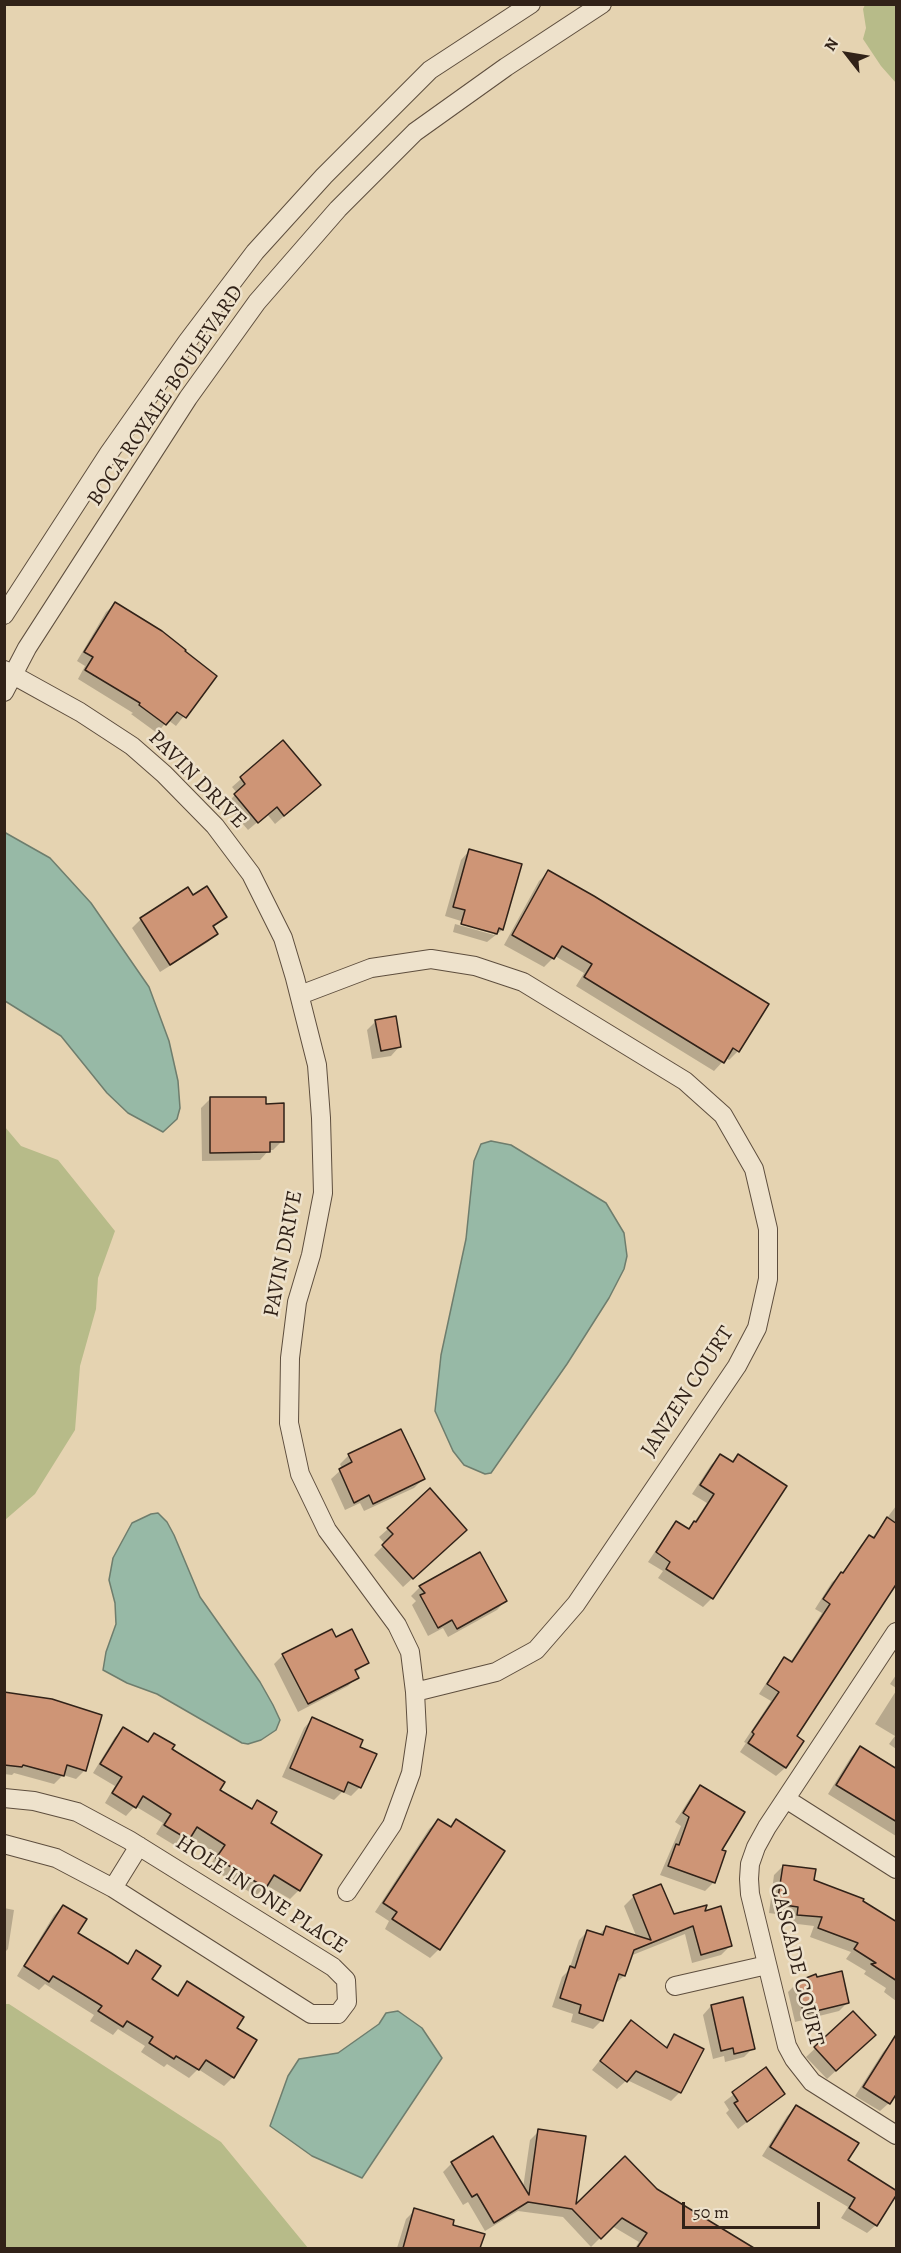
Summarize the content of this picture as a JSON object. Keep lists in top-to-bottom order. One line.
{"streets":{"street":["BOCA ROYALE BOULEVARD","PAVIN DRIVE","JANZEN COURT","HOLE IN ONE PLACE","CASCADE COURT"]},"crossings":[["BOCA ROYALE BOULEVARD","PAVIN DRIVE"],["PAVIN DRIVE","JANZEN COURT"]],"scale_bar":"50 m","north":"top left"}
